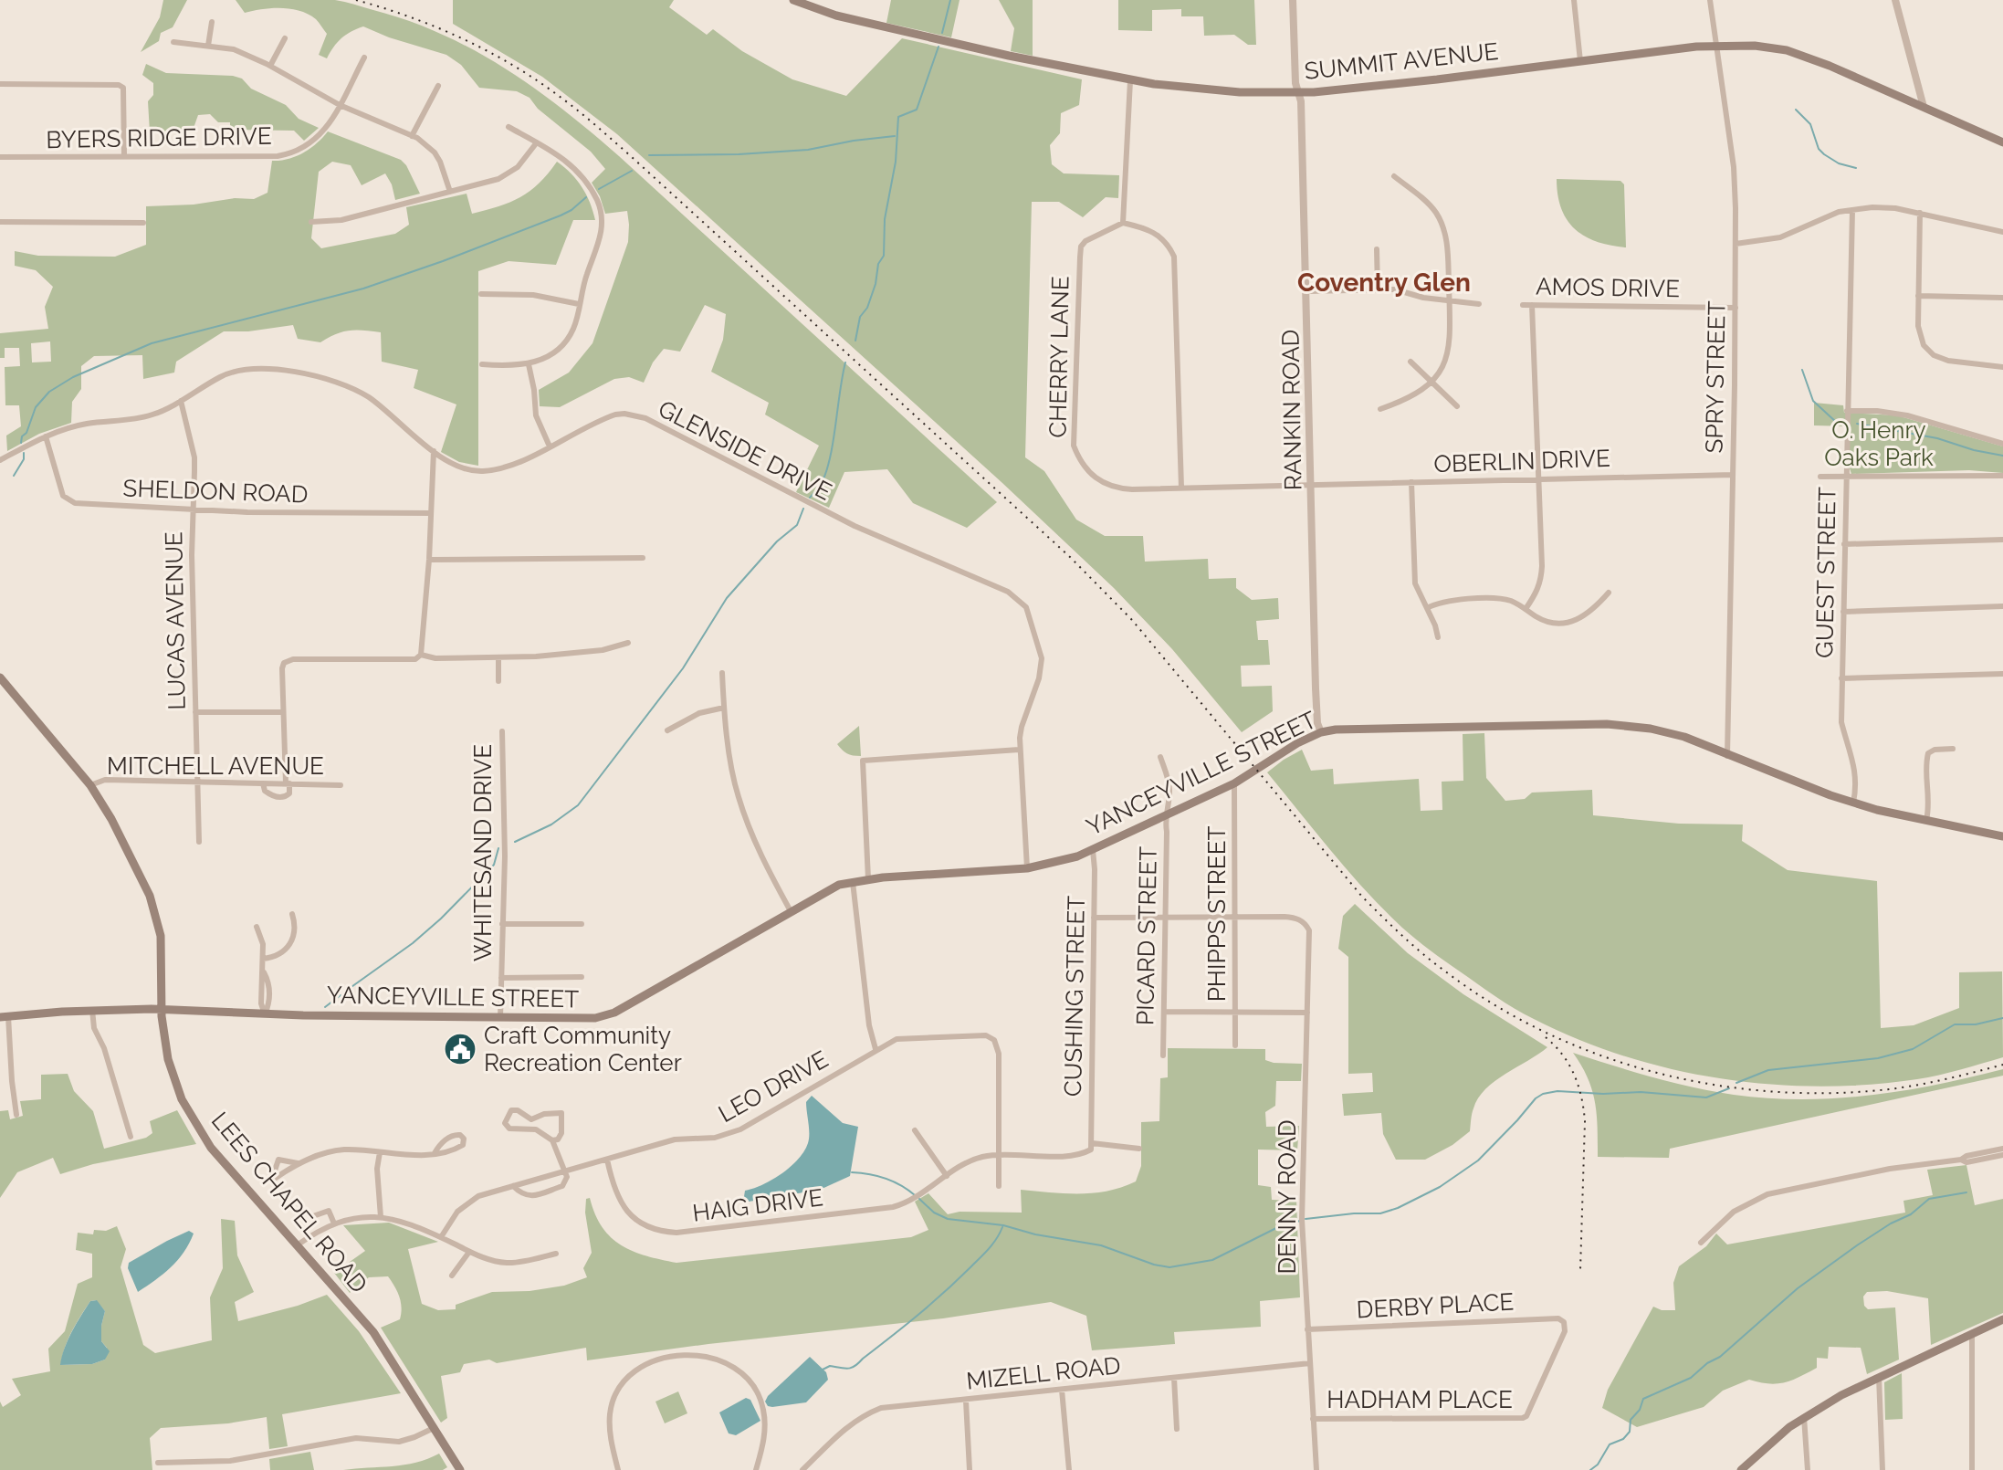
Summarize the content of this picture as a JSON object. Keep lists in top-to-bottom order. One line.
{"streets":{"main road":["SUMMIT AVENUE","YANCEYVILLE STREET","LEES CHAPEL ROAD"],"street":["BYERS RIDGE DRIVE","AMOS DRIVE","CHERRY LANE","SPRY STREET","RANKIN ROAD","GLENSIDE DRIVE","OBERLIN DRIVE","SHELDON ROAD","GUEST STREET","LUCAS AVENUE","MITCHELL AVENUE","WHITESAND DRIVE","PHIPPS STREET","PICARD STREET","CUSHING STREET","LEO DRIVE","DENNY ROAD","HAIG DRIVE","DERBY PLACE","MIZELL ROAD","HADHAM PLACE"]},"crossings":[["SUMMIT AVENUE","SPRY STREET"],["SUMMIT AVENUE","RANKIN ROAD"],["AMOS DRIVE","SPRY STREET"],["CHERRY LANE","RANKIN ROAD"],["CHERRY LANE","OBERLIN DRIVE"],["SPRY STREET","OBERLIN DRIVE"],["SPRY STREET","YANCEYVILLE STREET"],["RANKIN ROAD","OBERLIN DRIVE"],["RANKIN ROAD","YANCEYVILLE STREET"],["GLENSIDE DRIVE","SHELDON ROAD"],["GLENSIDE DRIVE","LUCAS AVENUE"],["GLENSIDE DRIVE","YANCEYVILLE STREET"],["SHELDON ROAD","LUCAS AVENUE"],["GUEST STREET","YANCEYVILLE STREET"],["LUCAS AVENUE","MITCHELL AVENUE"],["MITCHELL AVENUE","LEES CHAPEL ROAD"],["YANCEYVILLE STREET","WHITESAND DRIVE"],["YANCEYVILLE STREET","PHIPPS STREET"],["YANCEYVILLE STREET","PICARD STREET"],["YANCEYVILLE STREET","CUSHING STREET"],["YANCEYVILLE STREET","LEES CHAPEL ROAD"],["PHIPPS STREET","DENNY ROAD"],["CUSHING STREET","HAIG DRIVE"],["LEO DRIVE","HAIG DRIVE"],["DENNY ROAD","DERBY PLACE"],["DENNY ROAD","MIZELL ROAD"],["DENNY ROAD","HADHAM PLACE"],["DERBY PLACE","HADHAM PLACE"]],"districts":["Coventry Glen"],"parks":["O. Henry Oaks Park"],"places":{"public building":["Craft Community Recreation Center"]}}
